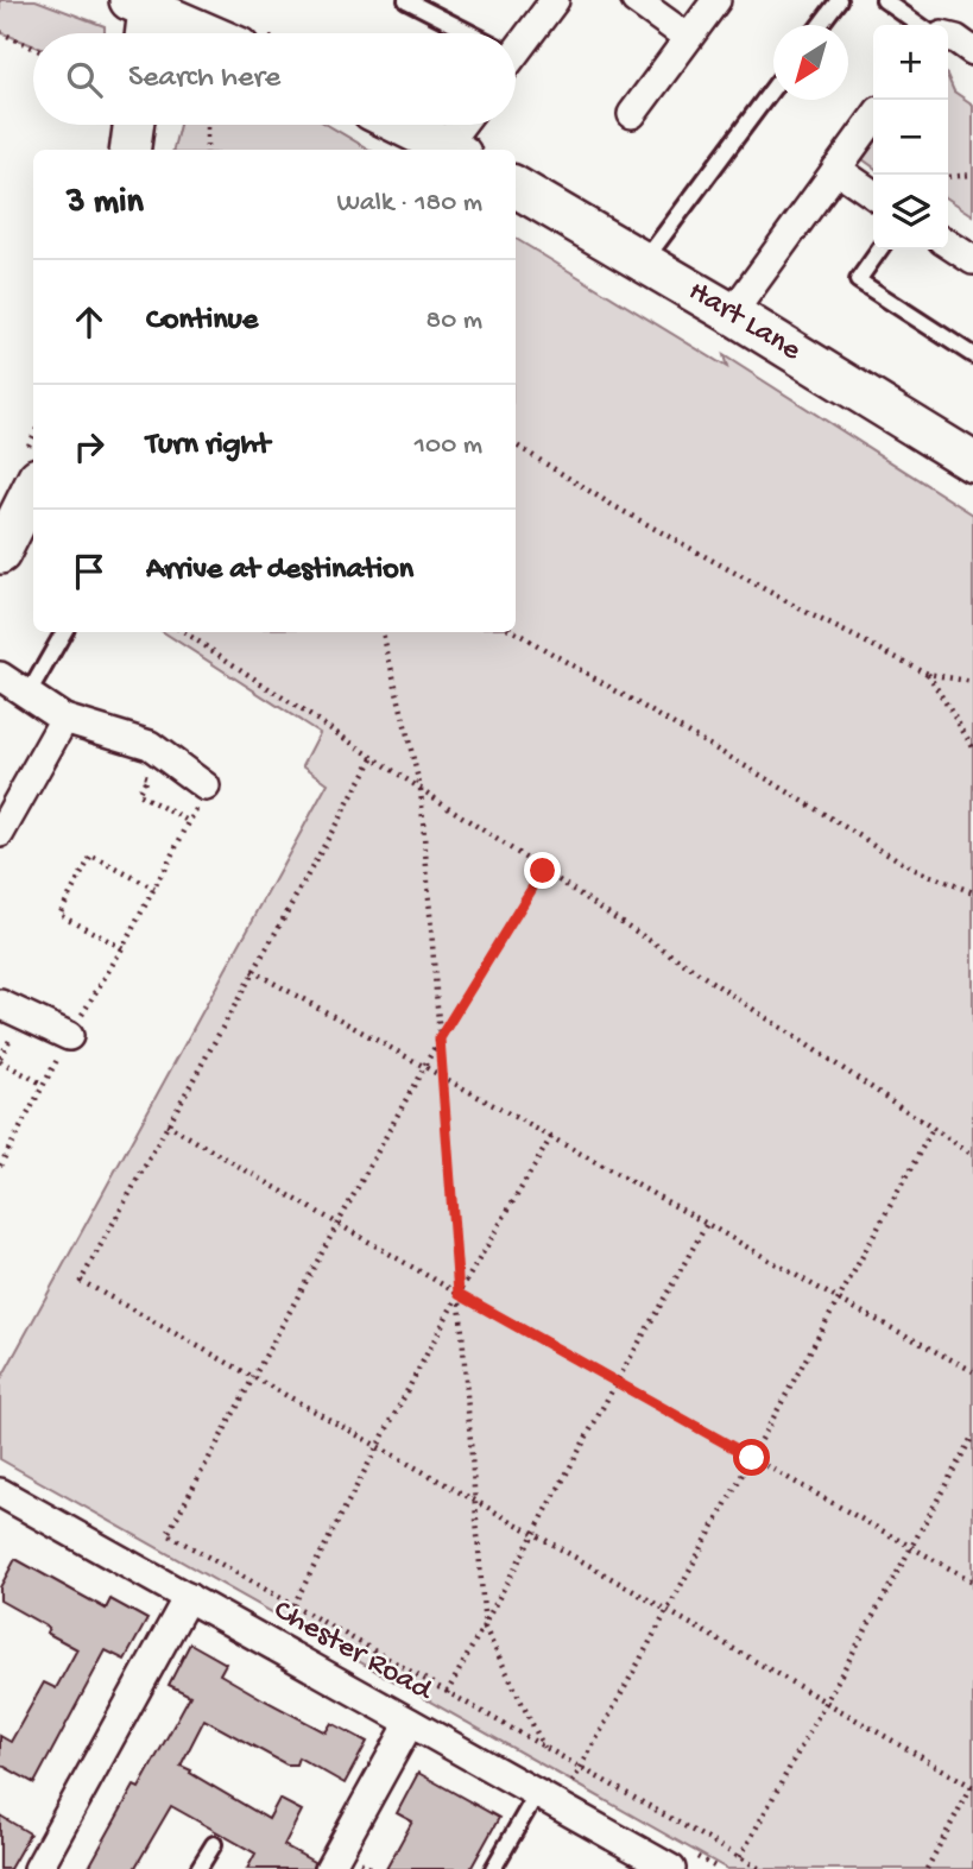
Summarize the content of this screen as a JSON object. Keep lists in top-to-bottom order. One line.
{"streets":{"street":["Hart Lane","Chester Road"]},"north":"bottom left","page":{"map_buttons":["+","−"],"search":"Search here","heading":["3 min","Walk · 180 m"],"list":[["Continue","80 m"],["Turn right","100 m"],"Arrive at destination"]}}
